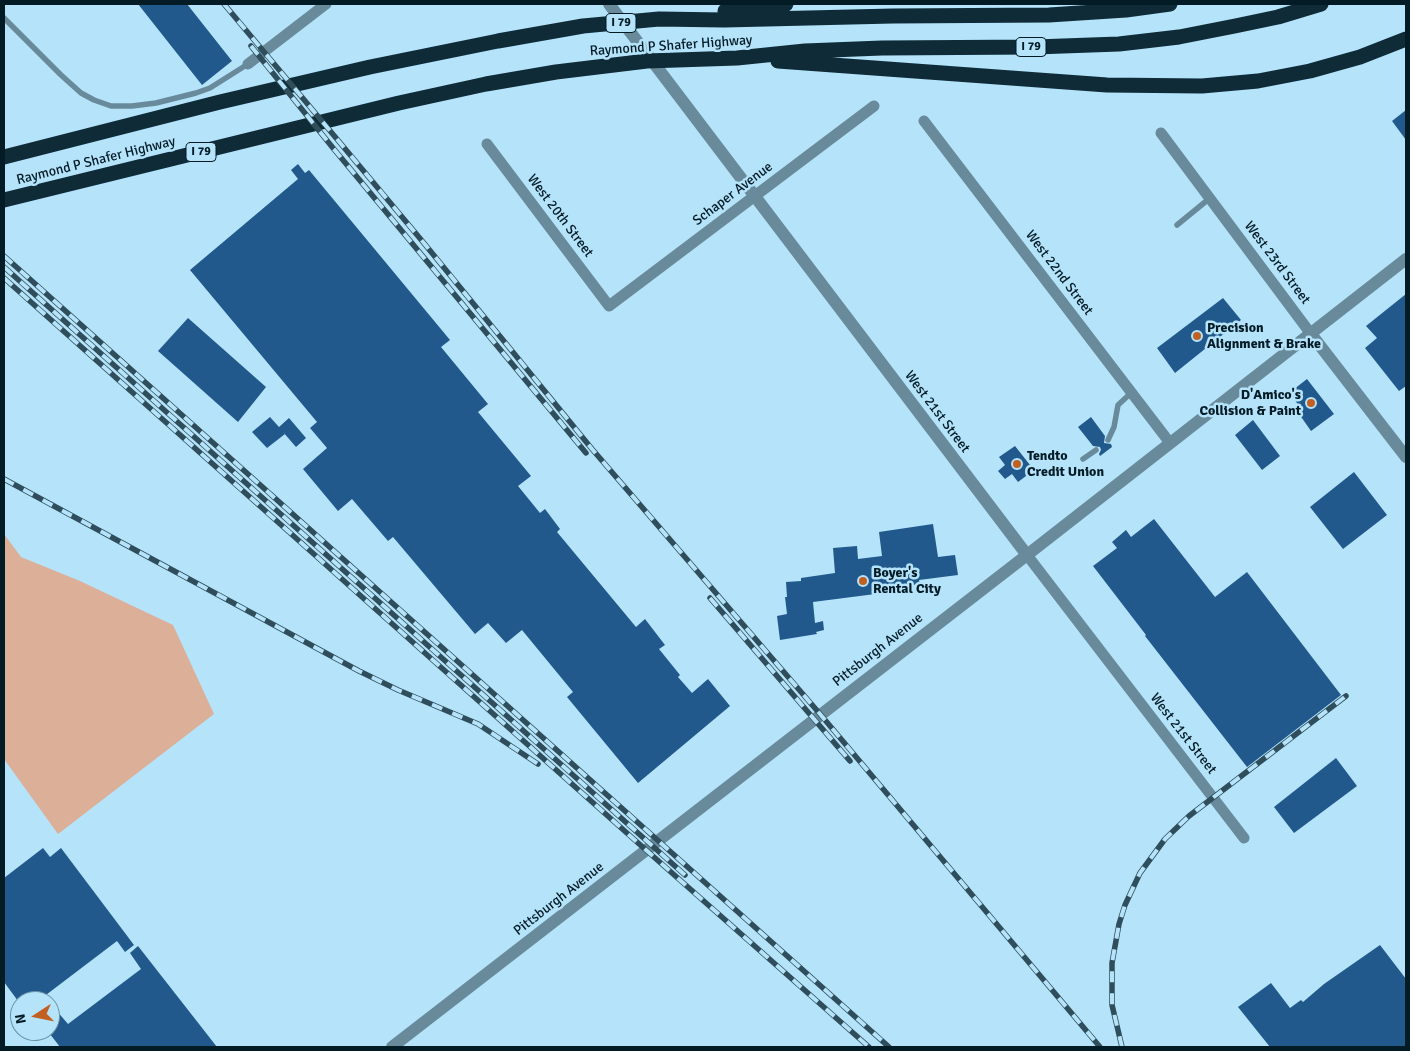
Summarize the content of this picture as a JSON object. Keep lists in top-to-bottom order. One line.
{"streets":{"highway":["I 79","Raymond P Shafer Highway"],"street":["Schaper Avenue","West 20th Street","West 23rd Street","West 22nd Street","West 21st Street","Pittsburgh Avenue"]},"crossings":[["Schaper Avenue","West 20th Street"],["Schaper Avenue","West 21st Street"],["West 23rd Street","Pittsburgh Avenue"],["West 22nd Street","Pittsburgh Avenue"],["West 21st Street","Pittsburgh Avenue"]],"places":["Precision Alignment & Brake","D'Amico's Collision & Paint","Tendto Credit Union","Boyer's Rental City"],"north":"left"}
